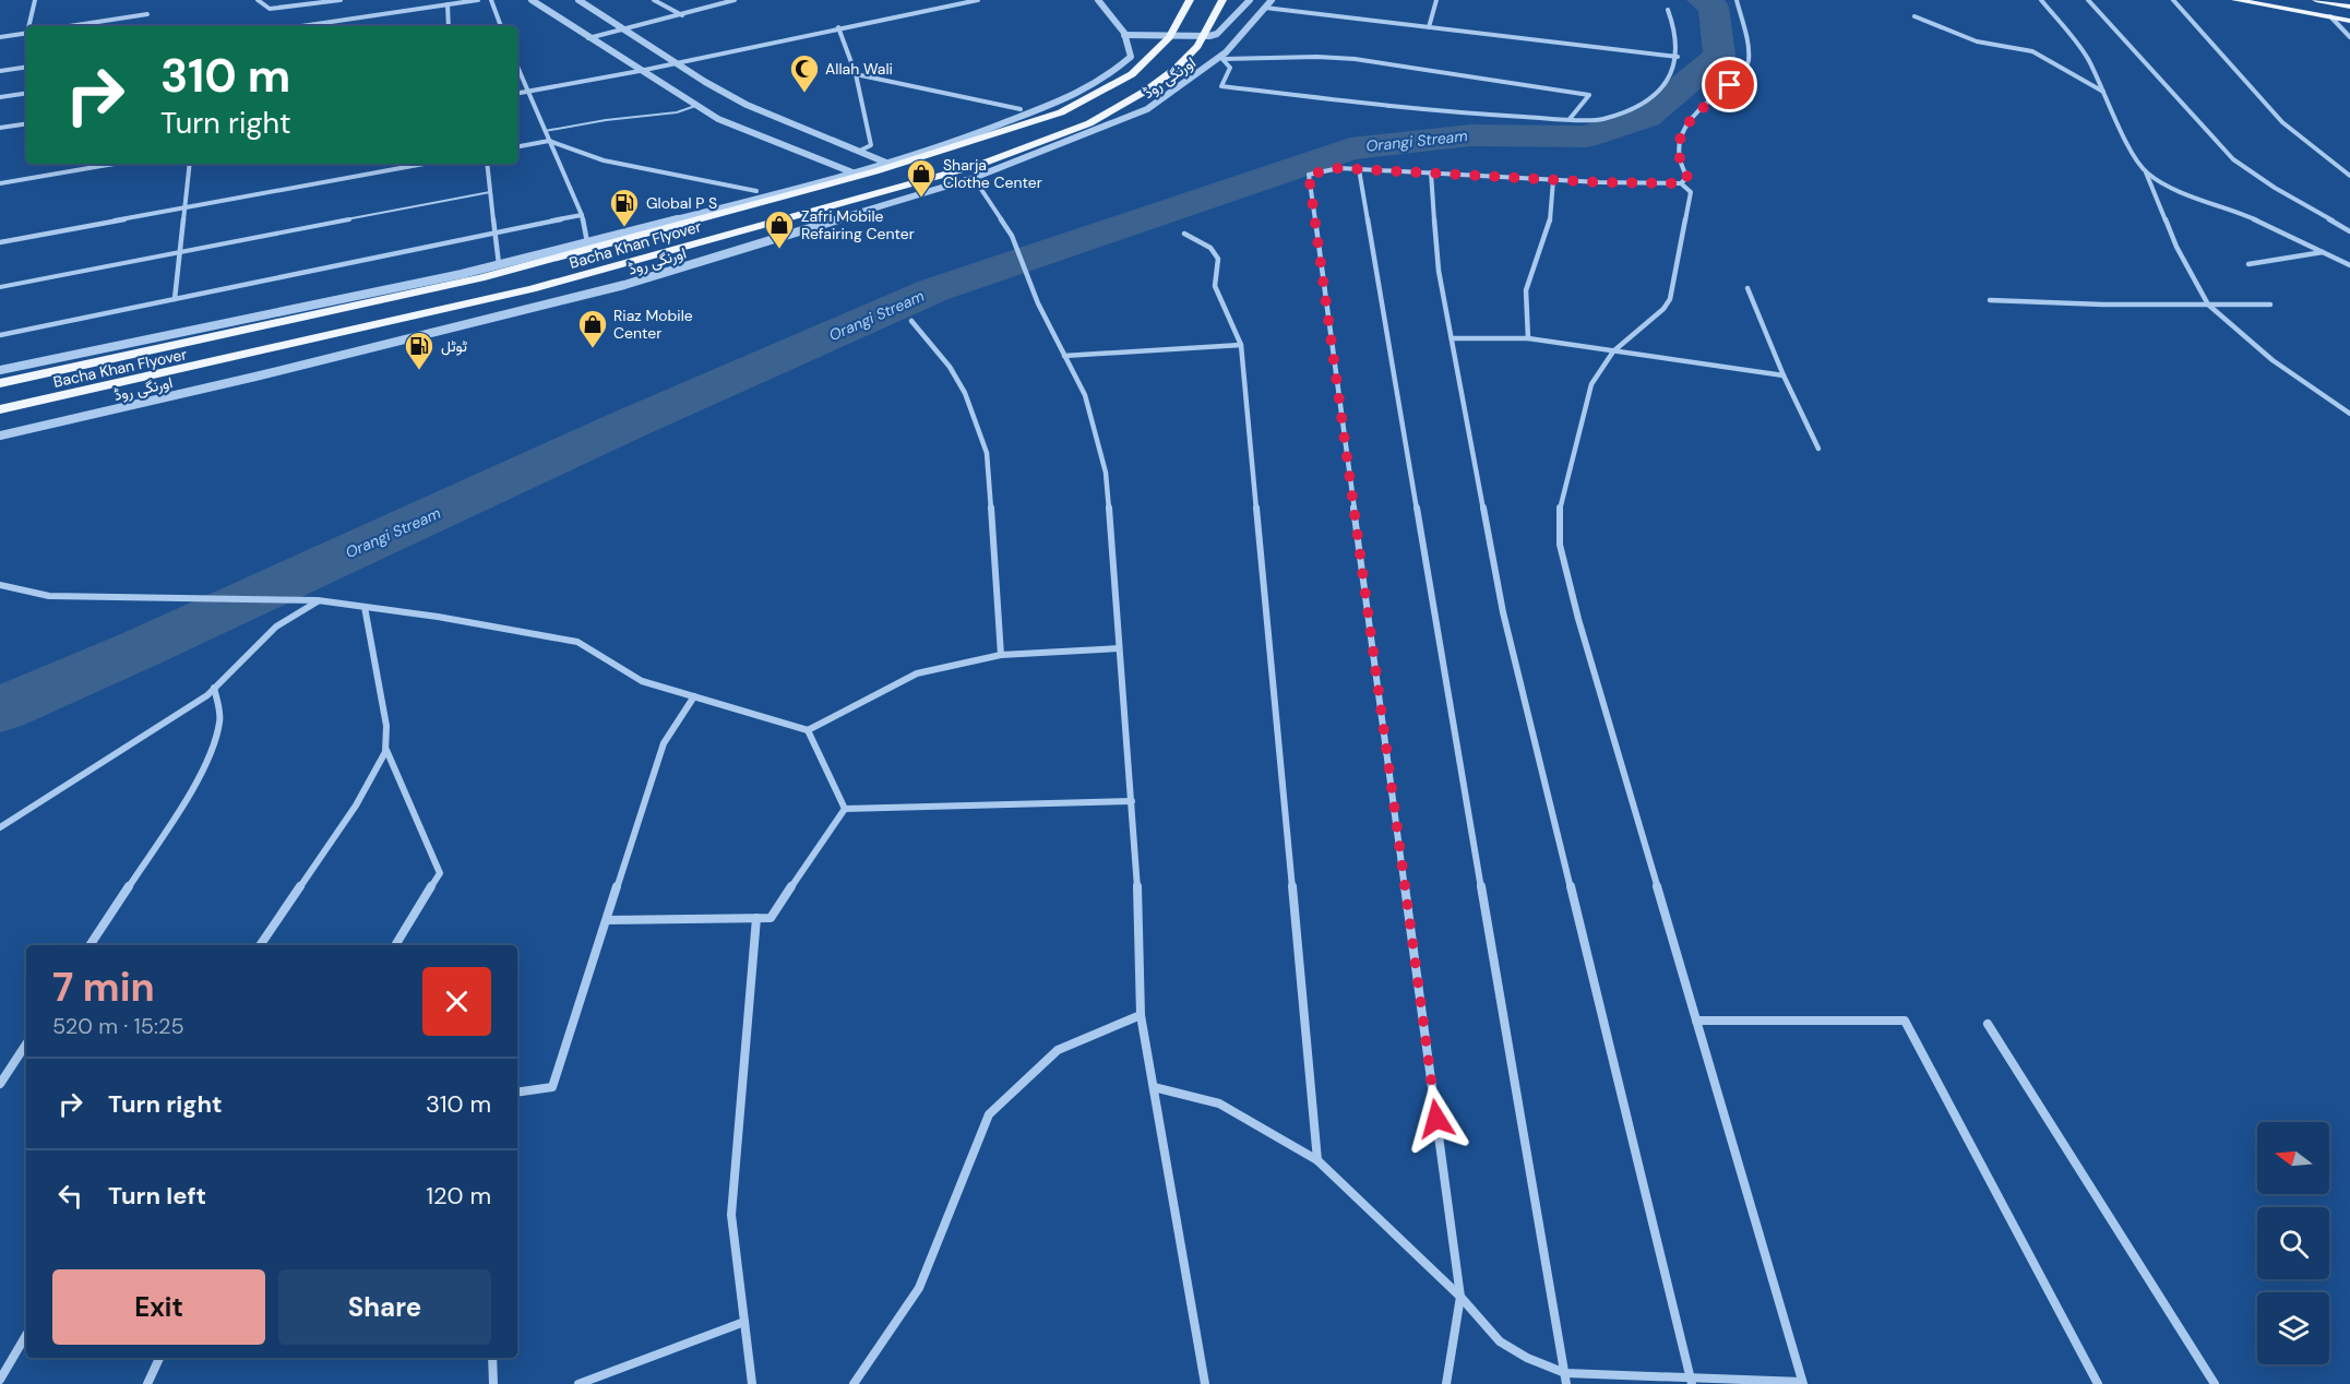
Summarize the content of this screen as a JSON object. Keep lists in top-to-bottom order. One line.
{"streets":{"main road":["Bacha Khan Flyover"],"street":["اورنگی روڈ"]},"water":["Orangi Stream"],"places":{"mosque":["Allah Wali"],"shop":["Sharja Clothe Center","Zafri Mobile Refairing Center","Riaz Mobile Center"],"fuel station":["Global P S","ٹوٹل"]},"north":"left","page":{"turn":["310 m","Turn right"],"heading":["7 min","520 m · 15:25"],"list":[{"name":"Turn right","value":"310 m"},{"name":"Turn left","value":"120 m"}],"buttons":["Exit","Share"]}}
